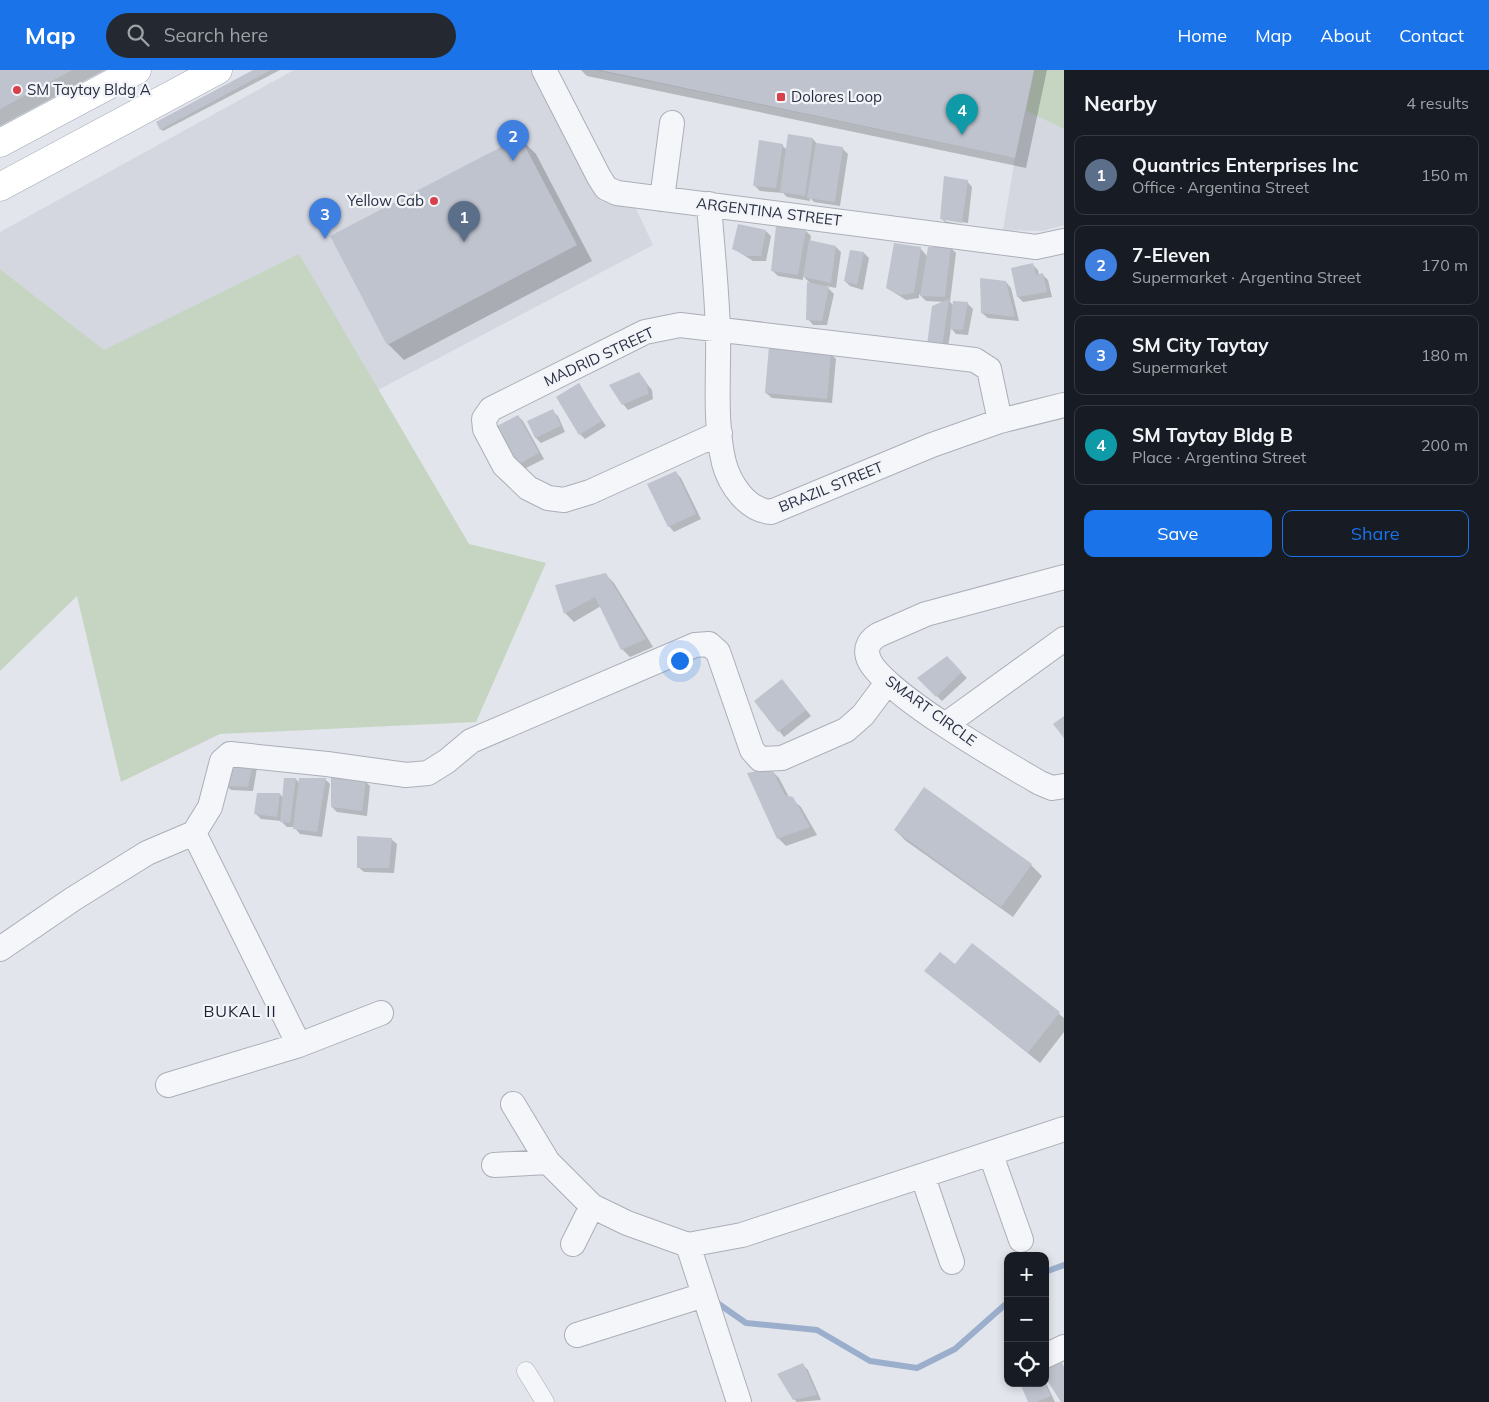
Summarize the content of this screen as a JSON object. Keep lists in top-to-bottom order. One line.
{"streets":{"street":["ARGENTINA STREET","MADRID STREET","BRAZIL STREET","SMART CIRCLE"]},"crossings":[["ARGENTINA STREET","BRAZIL STREET"],["MADRID STREET","BRAZIL STREET"]],"districts":["BUKAL II"],"places":{"other":["SM Taytay Bldg A","Yellow Cab"],"transit":["Dolores Loop"]},"page":{"header":"Map","search":"Search here","nav":["Home","Map","About","Contact"],"heading":["Nearby","4 results"],"pins":["4","2","3","1"],"list":[{"mark":"1","name":"Quantrics Enterprises Inc","note":"Office · Argentina Street","value":"150 m"},{"mark":"2","name":"7-Eleven","note":"Supermarket · Argentina Street","value":"170 m"},{"mark":"3","name":"SM City Taytay","note":"Supermarket","value":"180 m"},{"mark":"4","name":"SM Taytay Bldg B","note":"Place · Argentina Street","value":"200 m"}],"buttons":["Save","Share"],"map_buttons":["+","−"]}}
